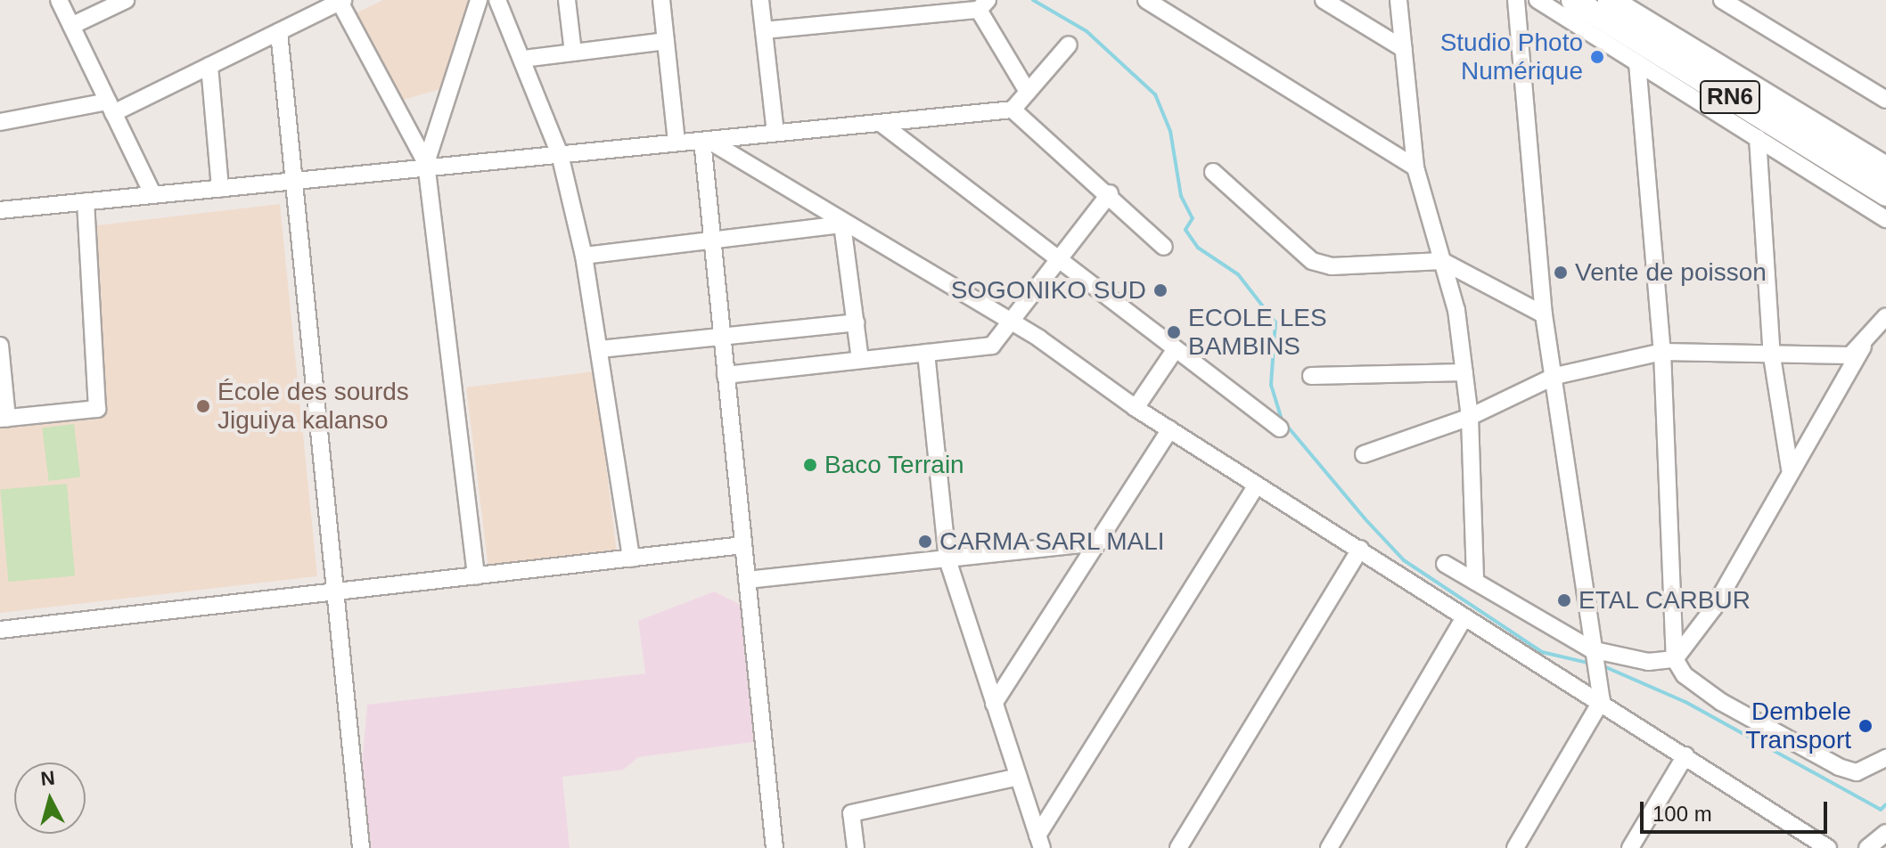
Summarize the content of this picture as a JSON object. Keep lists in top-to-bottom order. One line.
{"streets":{"highway":["RN6"]},"places":["Studio Photo Numérique","Vente de poisson","SOGONIKO SUD","ECOLE LES BAMBINS","École des sourds Jiguiya kalanso","Baco Terrain","CARMA SARL MALI","ETAL CARBUR","Dembele Transport"],"scale_bar":"100 m","north":"top"}
